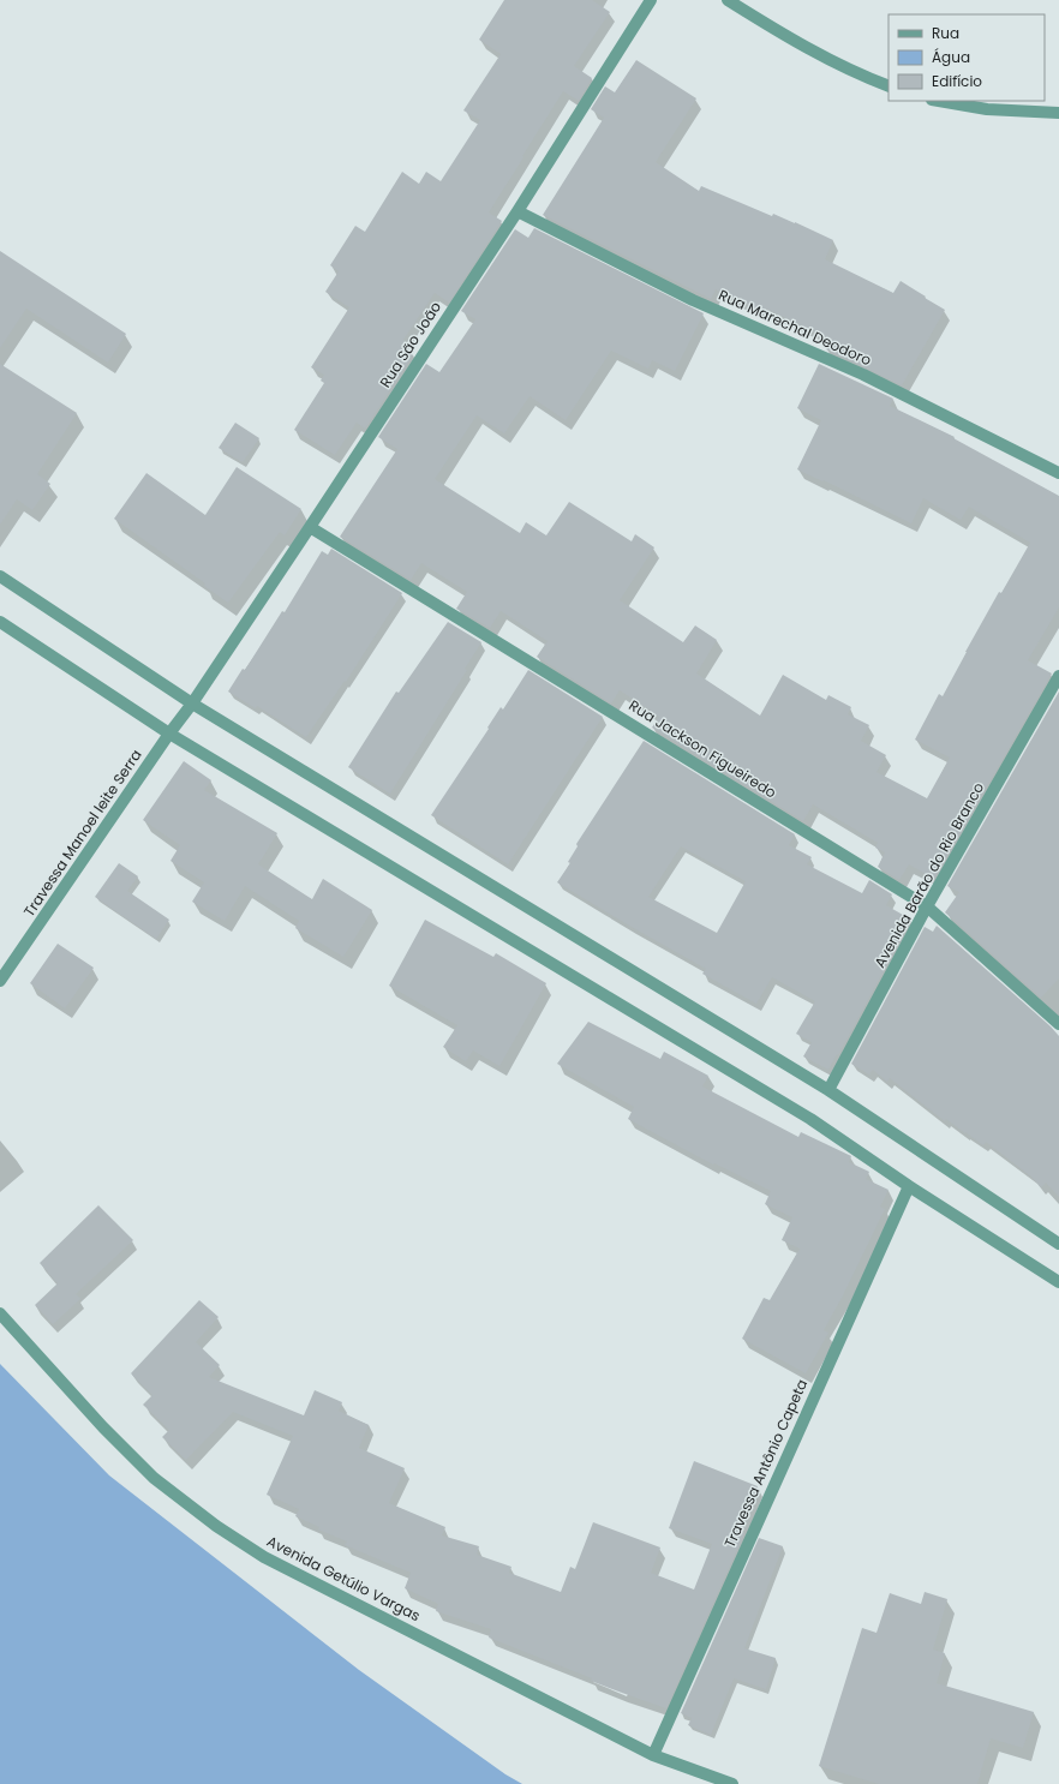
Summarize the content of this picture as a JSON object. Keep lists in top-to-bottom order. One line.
{"streets":{"street":["Rua Marechal Deodoro","Rua São João","Rua Jackson Figueiredo","Travessa Manoel leite Serra","Avenida Barão do Rio Branco","Travessa Antônio Capeta","Avenida Getúlio Vargas"]},"crossings":[["Rua Marechal Deodoro","Rua São João"],["Rua São João","Rua Jackson Figueiredo"],["Rua São João","Travessa Manoel leite Serra"],["Rua Jackson Figueiredo","Avenida Barão do Rio Branco"],["Travessa Antônio Capeta","Avenida Getúlio Vargas"]],"legend":["Rua","Água","Edifício"]}
